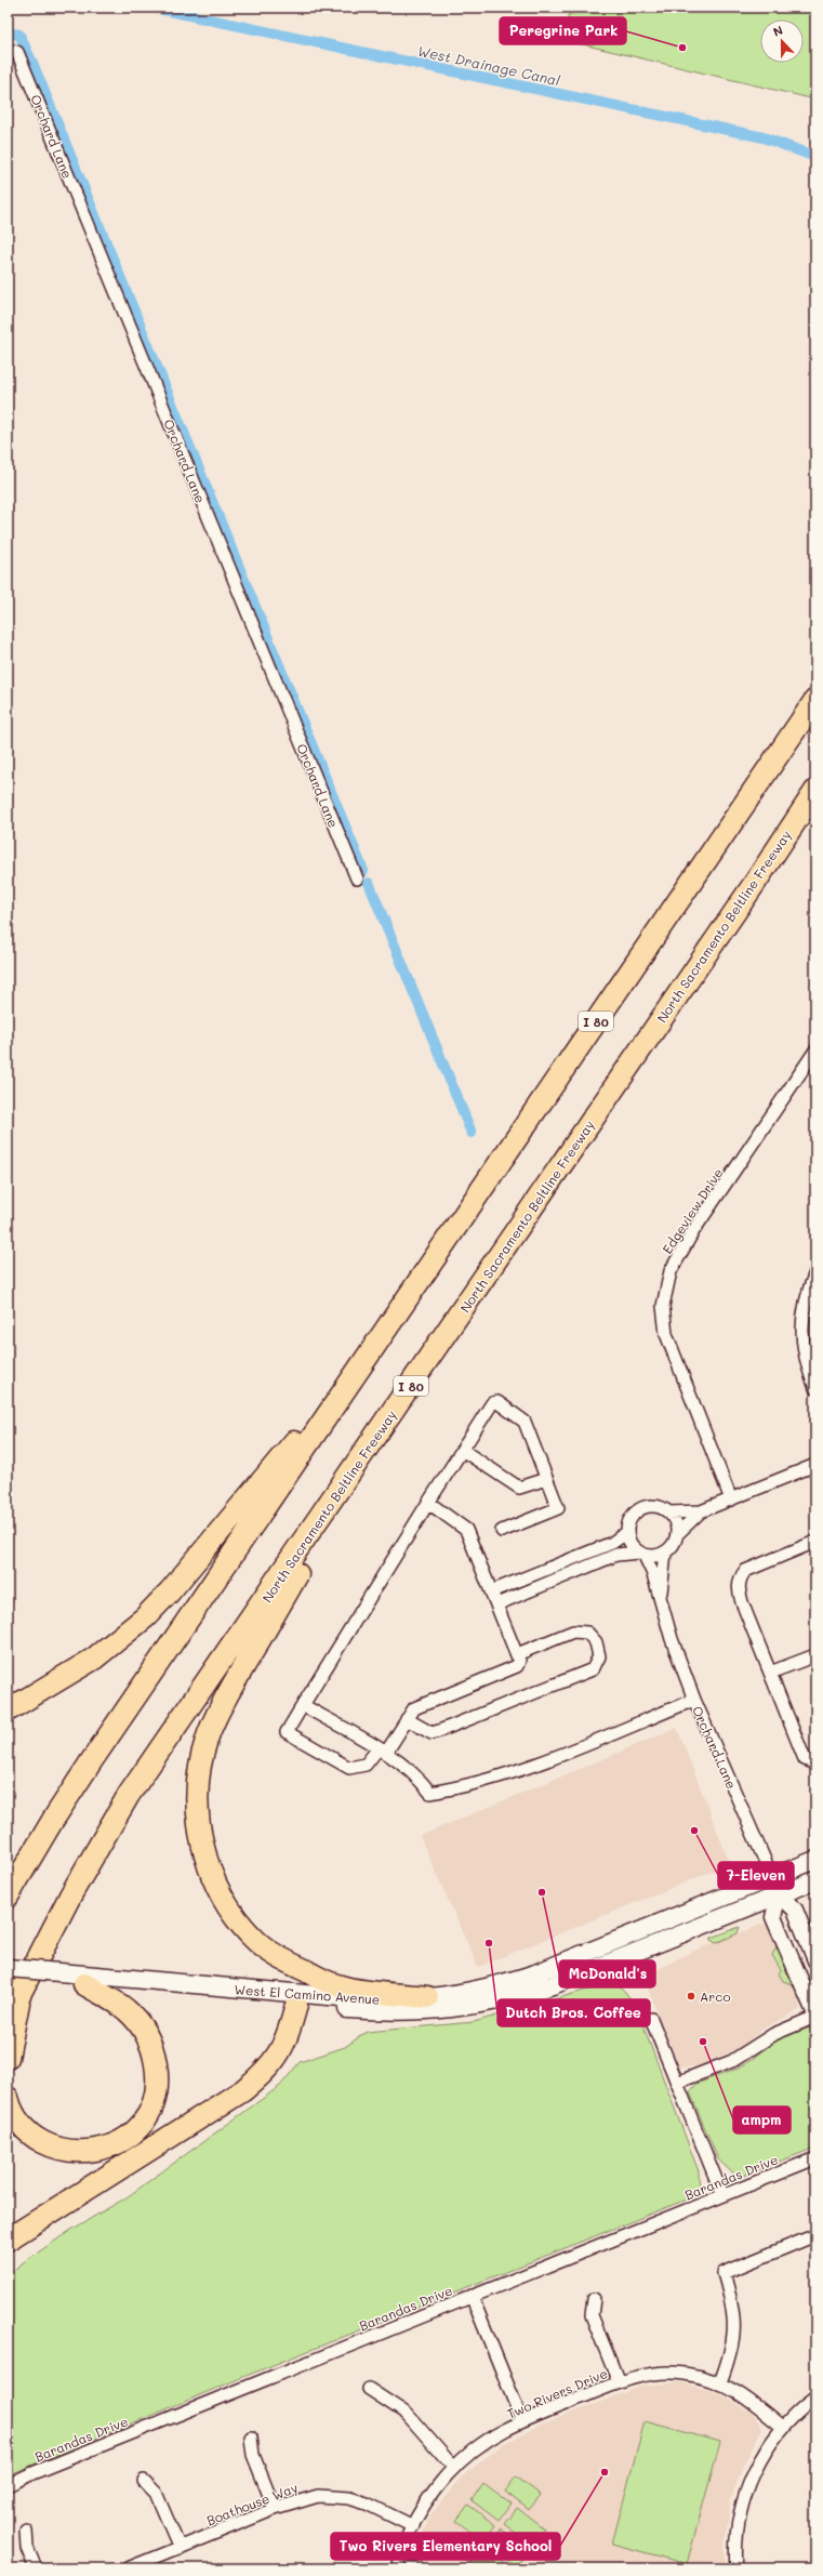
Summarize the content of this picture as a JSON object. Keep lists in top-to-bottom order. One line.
{"streets":{"highway":["North Sacramento Beltline Freeway","I 80"],"main road":["West El Camino Avenue"],"street":["Orchard Lane","Edgeview Drive","Barandas Drive","Two Rivers Drive","Boathouse Way"]},"crossings":[["Orchard Lane","West El Camino Avenue"],["North Sacramento Beltline Freeway","West El Camino Avenue"],["Two Rivers Drive","Boathouse Way"]],"water":["West Drainage Canal"],"places":["Peregrine Park","7-Eleven","McDonald's","Dutch Bros. Coffee","Arco","ampm","Two Rivers Elementary School"],"north":"top"}
